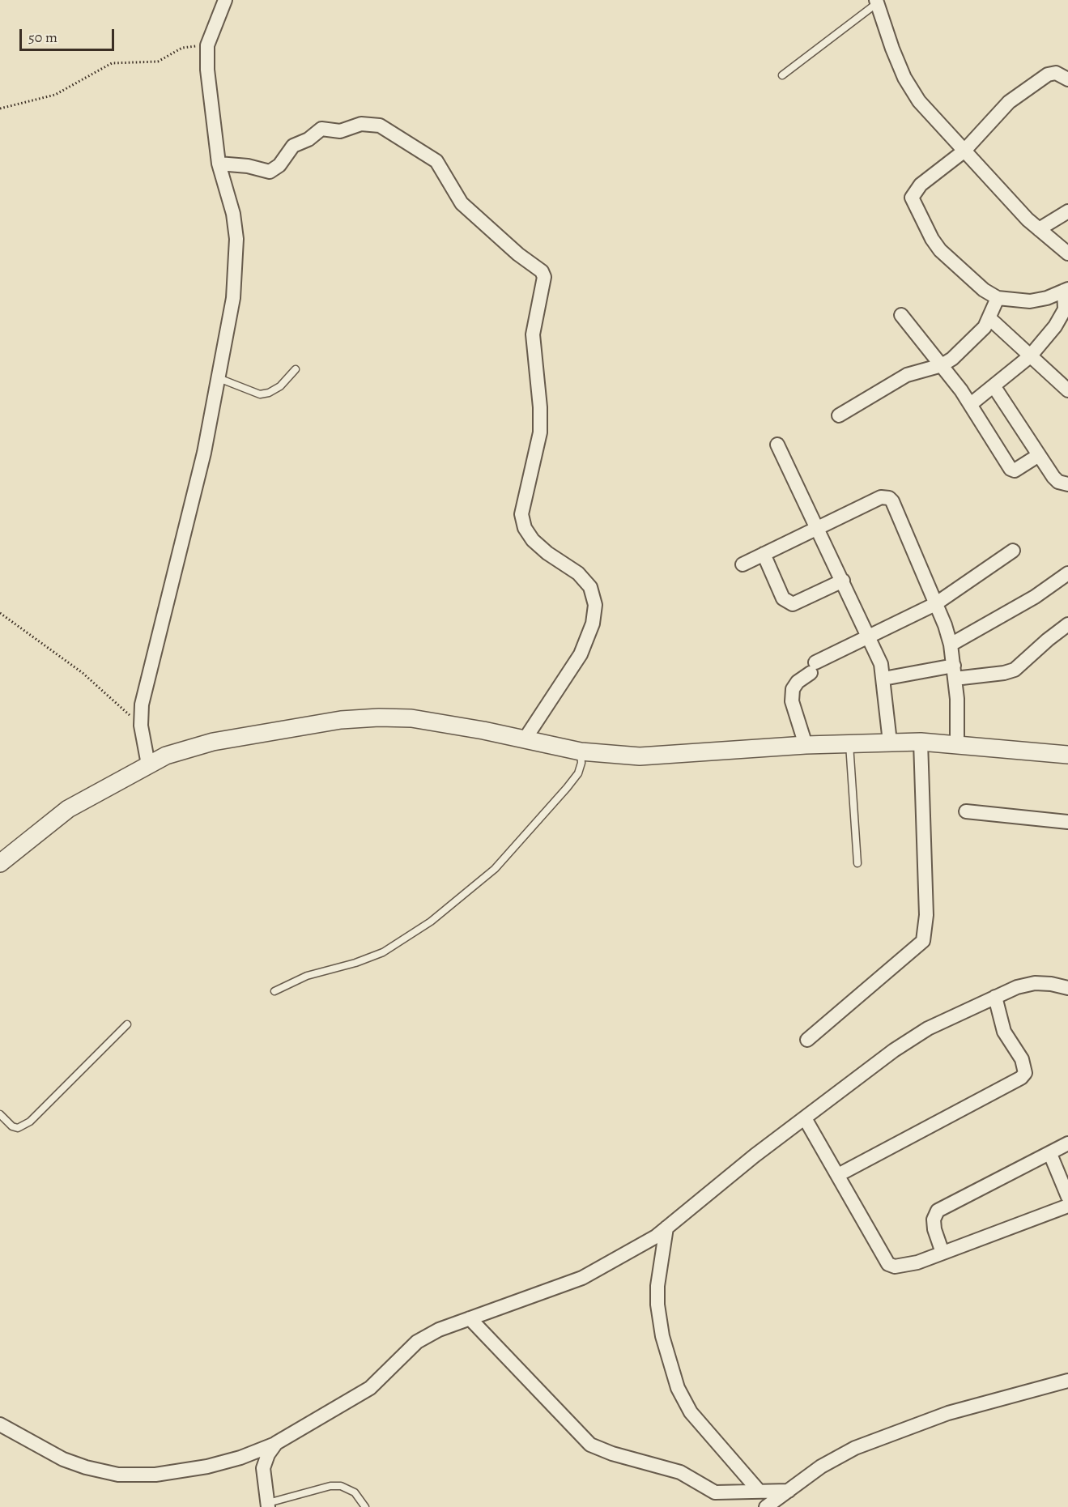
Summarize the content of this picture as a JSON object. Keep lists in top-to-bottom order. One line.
{"scale_bar":"50 m"}
